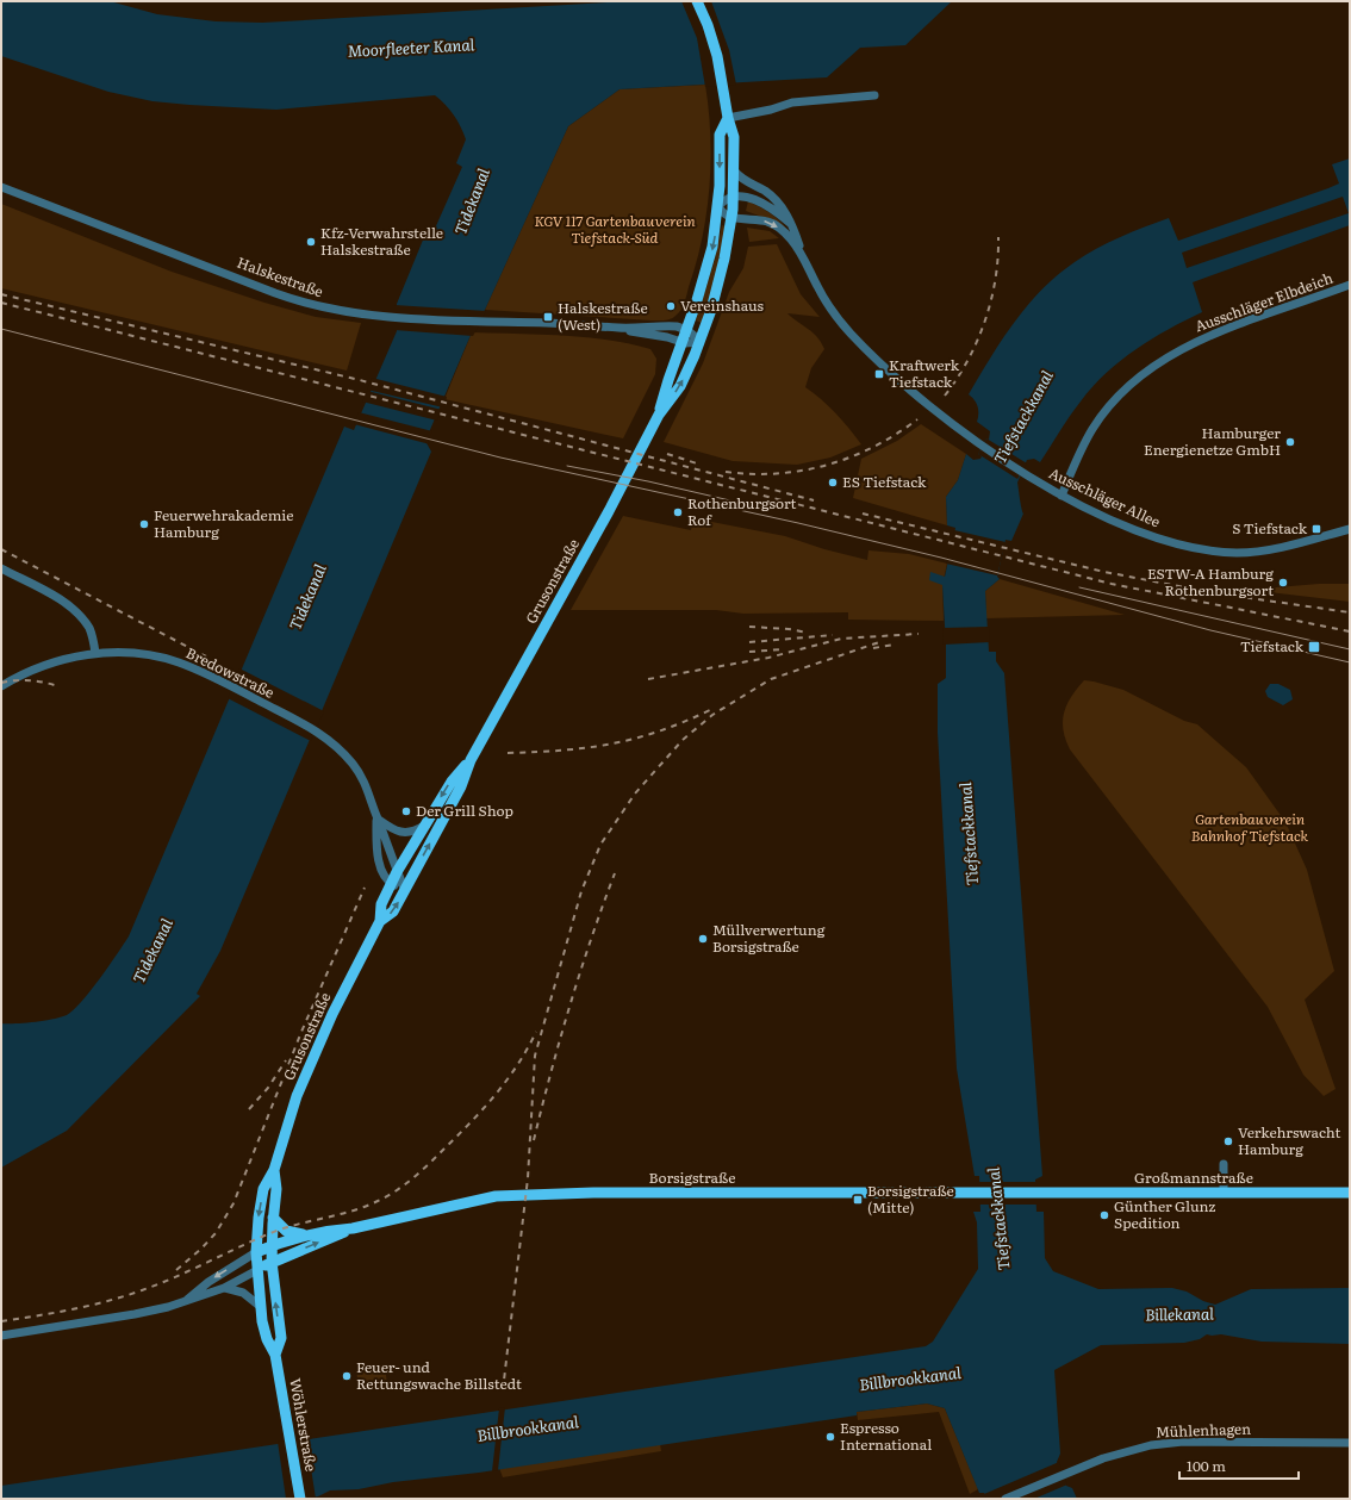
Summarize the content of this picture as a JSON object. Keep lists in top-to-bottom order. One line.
{"streets":{"main road":["Grusonstraße","Borsigstraße","Großmannstraße","Wöhlerstraße"],"street":["Halskestraße","Ausschläger Elbdeich","Ausschläger Allee","Bredowstraße","Mühlenhagen"]},"crossings":[["Halskestraße","Grusonstraße"],["Ausschläger Elbdeich","Ausschläger Allee"],["Ausschläger Allee","Grusonstraße"],["Grusonstraße","Bredowstraße"],["Grusonstraße","Borsigstraße"],["Grusonstraße","Wöhlerstraße"],["Borsigstraße","Großmannstraße"],["Borsigstraße","Wöhlerstraße"]],"water":["Moorfleeter Kanal","Tidekanal","Tiefstackkanal","Billekanal","Billbrookkanal"],"parks":["KGV 117 Gartenbauverein Tiefstack-Süd","Gartenbauverein Bahnhof Tiefstack"],"places":{"other":["Kfz-Verwahrstelle Halskestraße","Vereinshaus","Hamburger Energienetze GmbH","ES Tiefstack","Rothenburgsort Rof","Feuerwehrakademie Hamburg","ESTW-A Hamburg Rothenburgsort","Der Grill Shop","Müllverwertung Borsigstraße","Verkehrswacht Hamburg","Günther Glunz Spedition","Feuer- und Rettungswache Billstedt","Espresso International"],"transit":["Halskestraße (West)","Kraftwerk Tiefstack","S Tiefstack","Tiefstack","Borsigstraße (Mitte)"]},"scale_bar":"100 m"}
